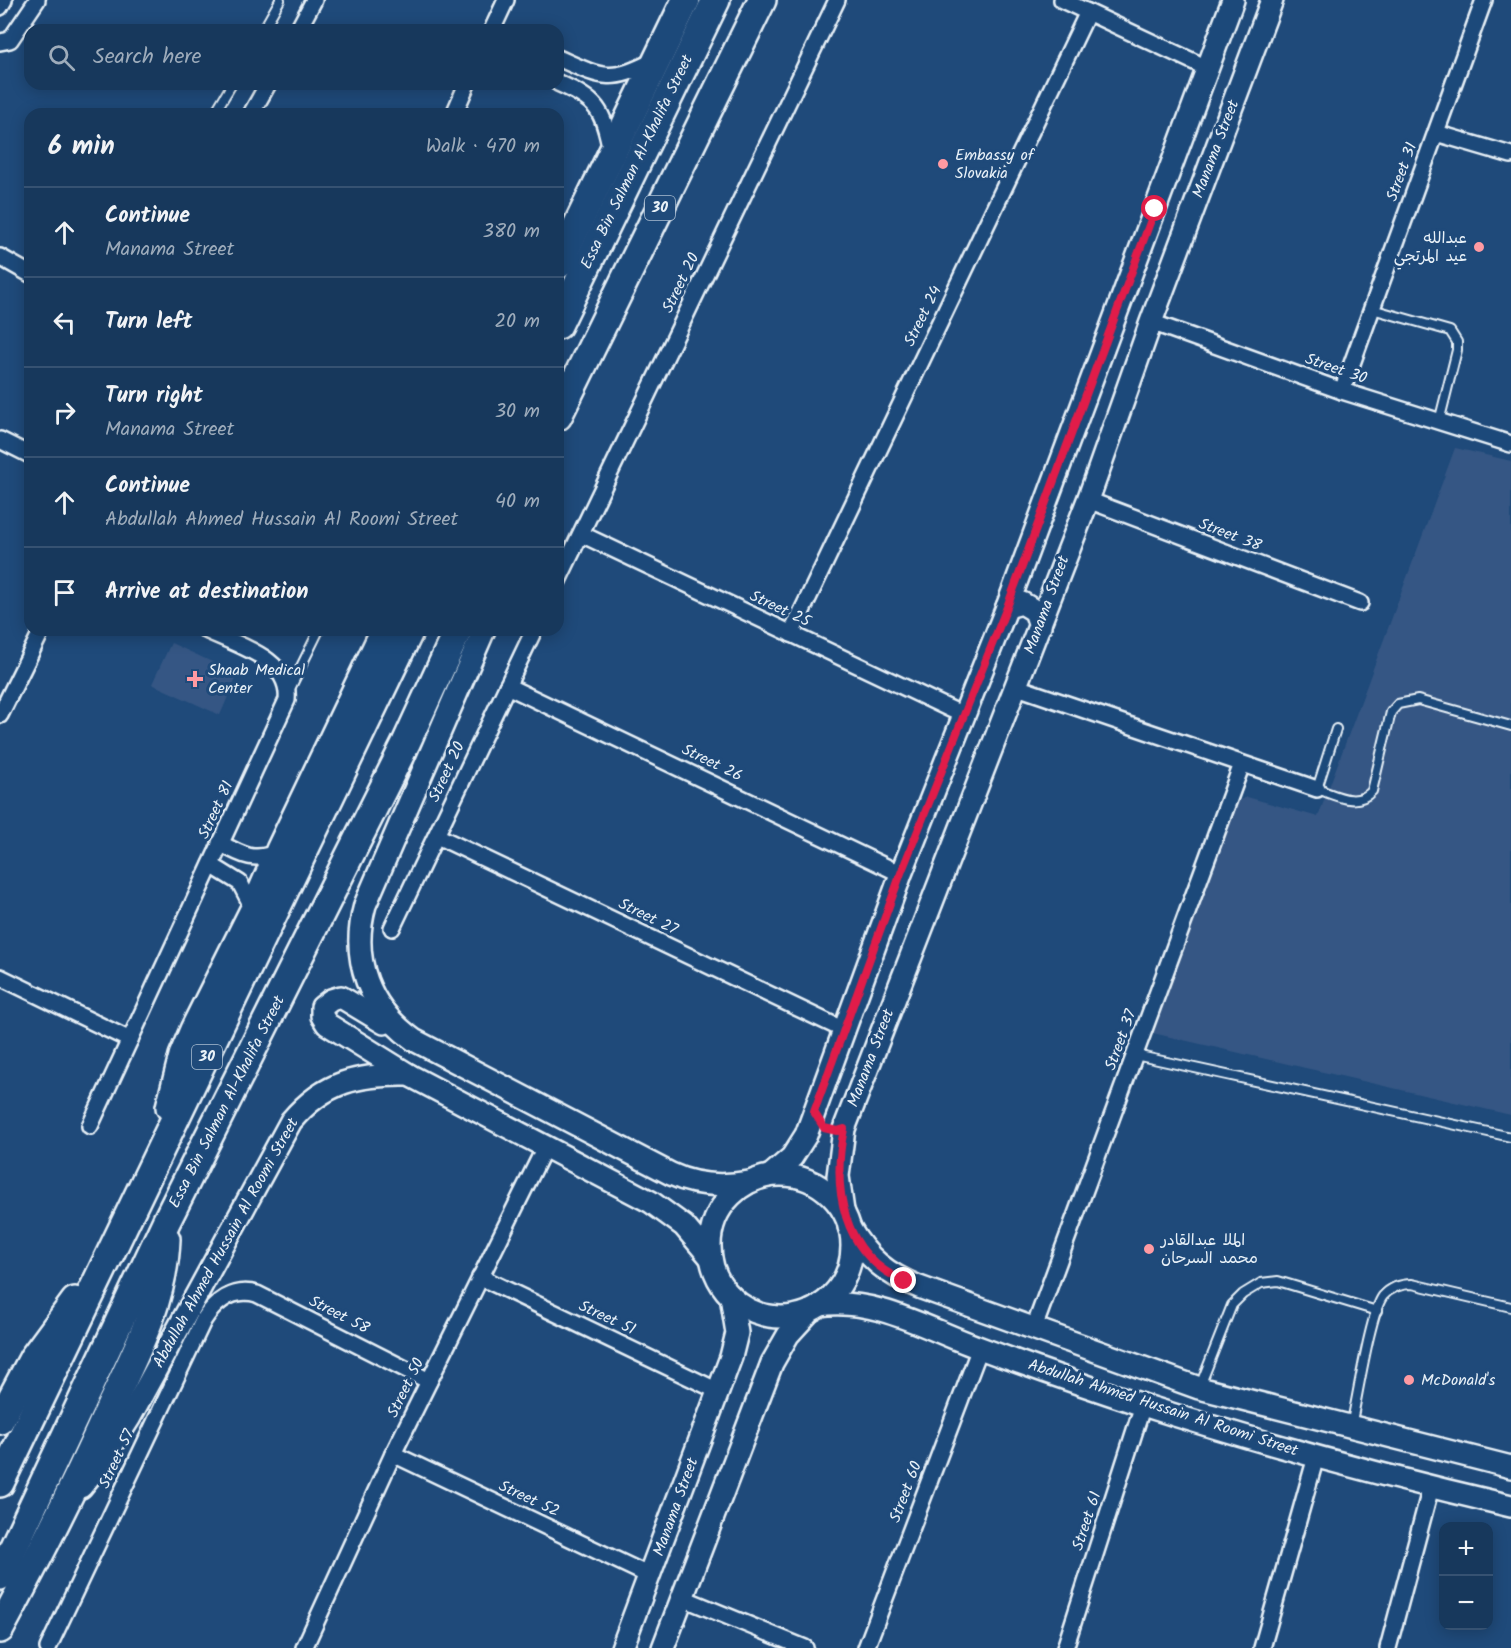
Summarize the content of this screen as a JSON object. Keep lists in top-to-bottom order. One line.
{"streets":{"highway":["Essa Bin Salman Al-Khalifa Street","30"],"street":["Manama Street","Street 31","Street 20","Street 24","Street 30","Street 38","Street 25","Street 26","Street 81","Street 27","Street 37","Abdullah Ahmed Hussain Al Roomi Street","Street 58","Street 51","Street 50","Street 57","Street 60","Street 52","Street 61"]},"crossings":[["Manama Street","Street 30"],["Manama Street","Street 38"],["Manama Street","Street 25"],["Manama Street","Street 26"],["Manama Street","Street 27"],["Manama Street","Abdullah Ahmed Hussain Al Roomi Street"],["Manama Street","Street 51"],["Manama Street","Street 52"],["Street 31","Street 30"],["Street 20","Street 25"],["Street 20","Street 26"],["Street 20","Street 27"],["Street 24","Street 25"],["Street 37","Abdullah Ahmed Hussain Al Roomi Street"],["Abdullah Ahmed Hussain Al Roomi Street","Street 50"],["Abdullah Ahmed Hussain Al Roomi Street","Street 60"],["Abdullah Ahmed Hussain Al Roomi Street","Street 61"],["Street 58","Street 50"],["Street 58","Street 57"],["Street 51","Street 50"],["Street 50","Street 52"]],"places":{"other":["Embassy of Slovakia","عبدالله عيد المرتجي","الملا عبدالقادر محمد السرحان","McDonald's"],"health":["Shaab Medical Center"]},"page":{"search":"Search here","heading":["6 min","Walk · 470 m"],"list":[["Continue","Manama Street","380 m"],["Turn left","20 m"],["Turn right","Manama Street","30 m"],["Continue","Abdullah Ahmed Hussain Al Roomi Street","40 m"],"Arrive at destination"],"map_buttons":["+","−"]}}
